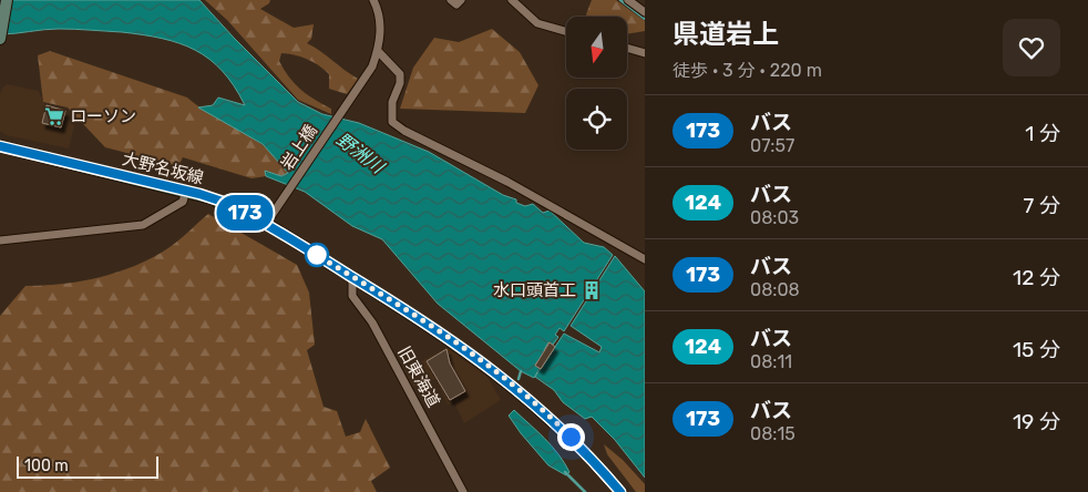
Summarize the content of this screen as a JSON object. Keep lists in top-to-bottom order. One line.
{"streets":{"main road":["大野名坂線"],"street":["岩上橋","旧東海道"]},"crossings":[["岩上橋","大野名坂線"],["大野名坂線","旧東海道"]],"water":["野洲川"],"places":{"supermarket":["ローソン"],"building":["水口頭首工"]},"lines":["bus line 173"],"scale_bar":"100 m","north":"bottom","page":{"on_map":"173","heading":["県道岩上","徒歩 · 3 分 · 220 m"],"list":[{"mark":"173","name":"バス","note":"07:57","value":"1 分"},{"mark":"124","name":"バス","note":"08:03","value":"7 分"},{"mark":"173","name":"バス","note":"08:08","value":"12 分"},{"mark":"124","name":"バス","note":"08:11","value":"15 分"},{"mark":"173","name":"バス","note":"08:15","value":"19 分"}],"scale":"100 m"}}
